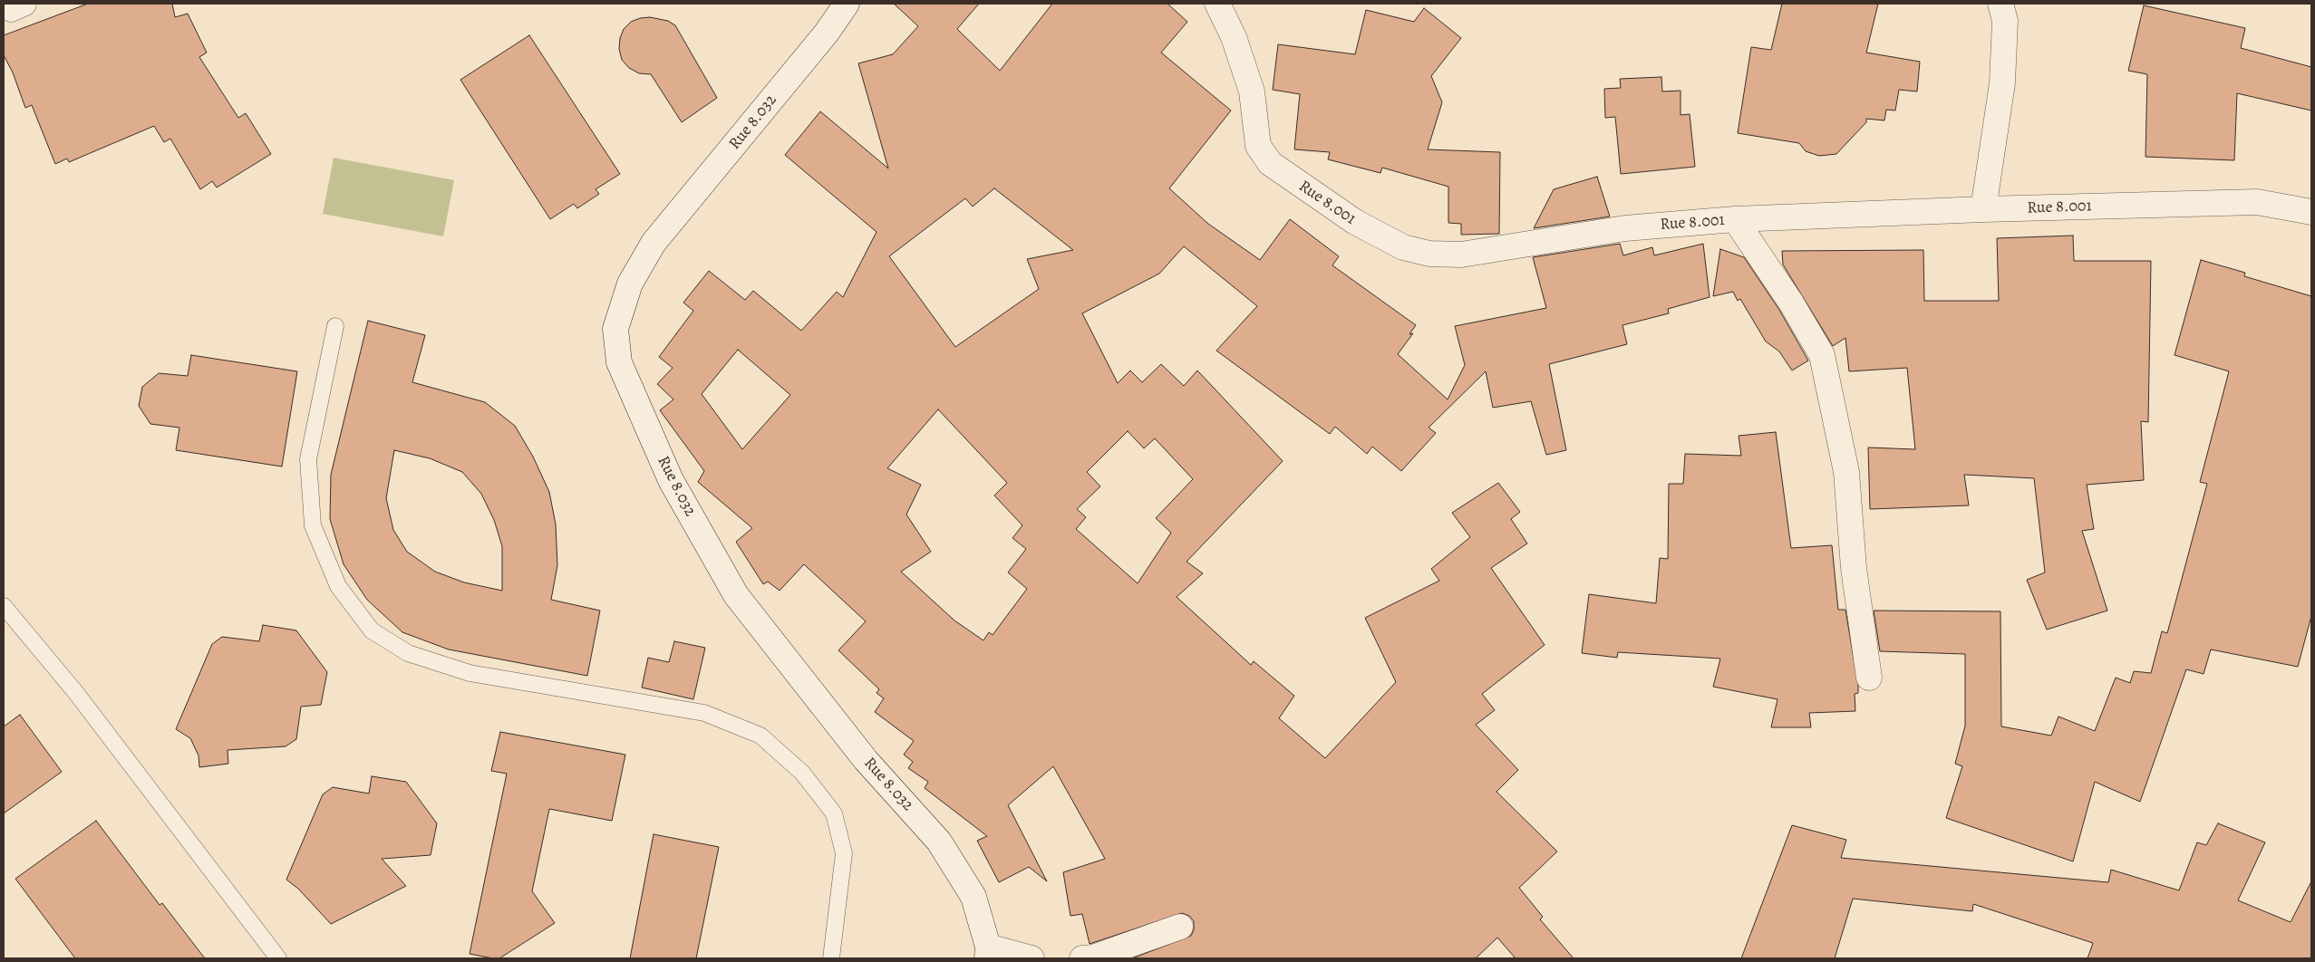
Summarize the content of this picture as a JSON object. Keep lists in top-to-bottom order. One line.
{"streets":{"street":["Rue 8.032","Rue 8.001"]}}
